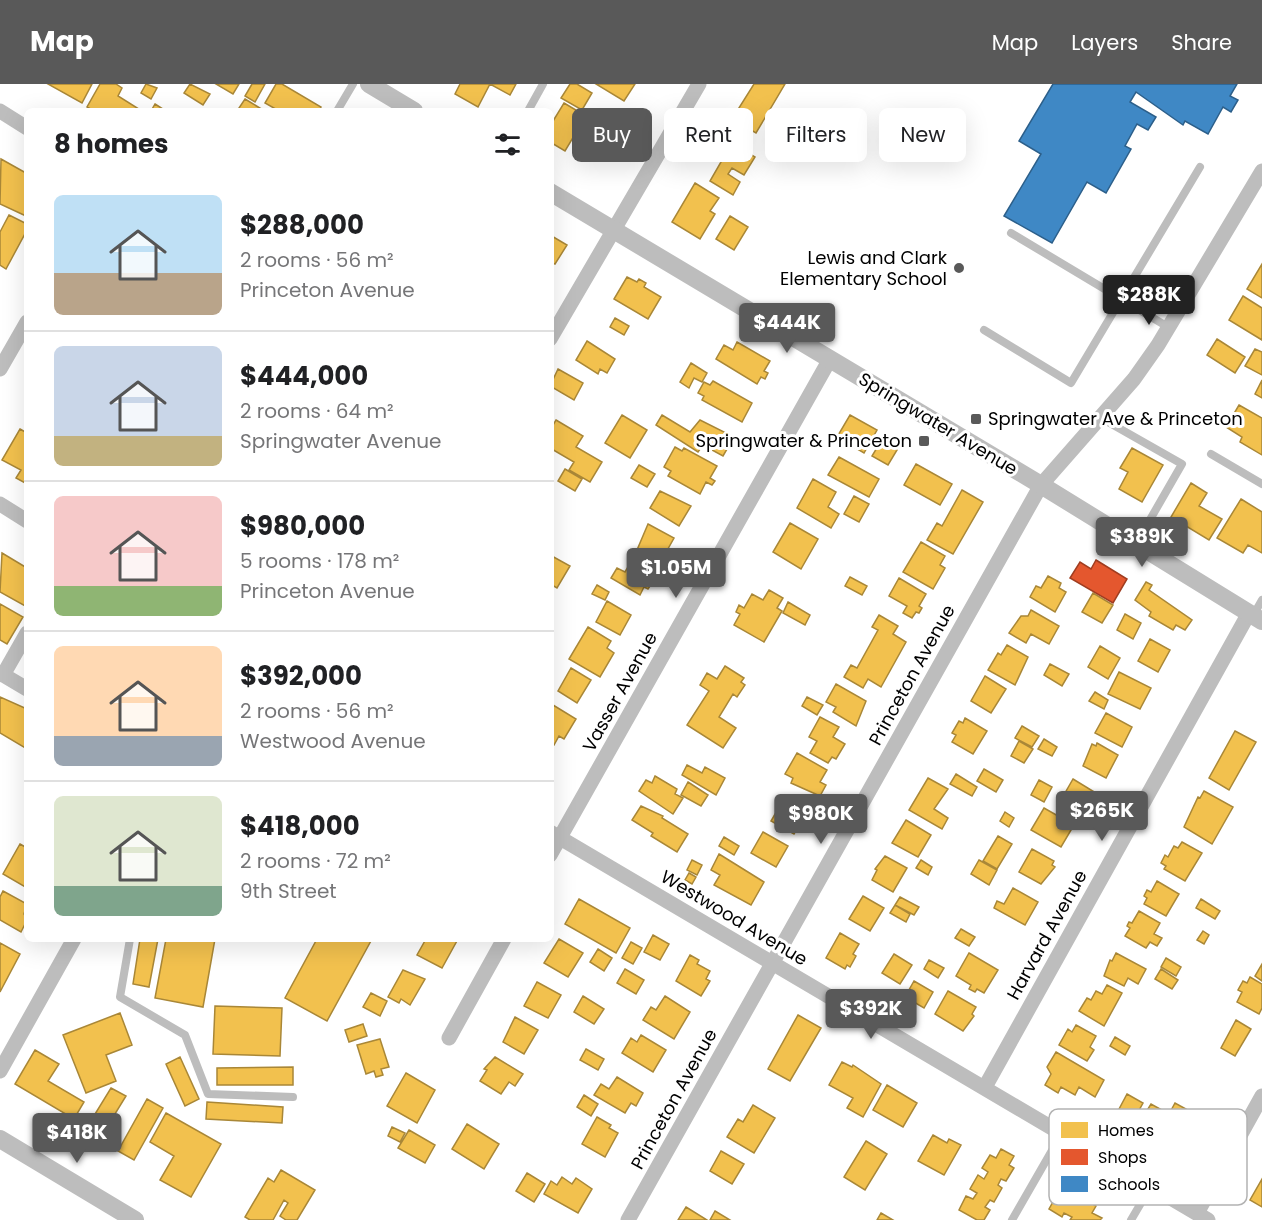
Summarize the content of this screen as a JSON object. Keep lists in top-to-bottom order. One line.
{"streets":{"street":["Springwater Avenue","Princeton Avenue","Vasser Avenue","Westwood Avenue","Harvard Avenue"]},"crossings":[["Springwater Avenue","Princeton Avenue"],["Springwater Avenue","Vasser Avenue"],["Springwater Avenue","Harvard Avenue"],["Princeton Avenue","Westwood Avenue"],["Vasser Avenue","Westwood Avenue"],["Westwood Avenue","Harvard Avenue"]],"places":{"other":["Lewis and Clark Elementary School"],"transit":["Springwater Ave & Princeton","Springwater & Princeton"]},"legend":["Homes","Shops","Schools"],"page":{"header":"Map","nav":["Map","Layers","Share"],"chip":["Buy","Rent","Filters","New"],"heading":"8 homes","list":[{"name":"$288,000","note":"2 rooms · 56 m² · Princeton Avenue"},{"name":"$444,000","note":"2 rooms · 64 m² · Springwater Avenue"},{"name":"$980,000","note":"5 rooms · 178 m² · Princeton Avenue"},{"name":"$392,000","note":"2 rooms · 56 m² · Westwood Avenue"},{"name":"$418,000","note":"2 rooms · 72 m² · 9th Street"}],"price":["$288K","$444K","$389K","$1.05M","$265K","$980K","$392K","$418K"]}}
